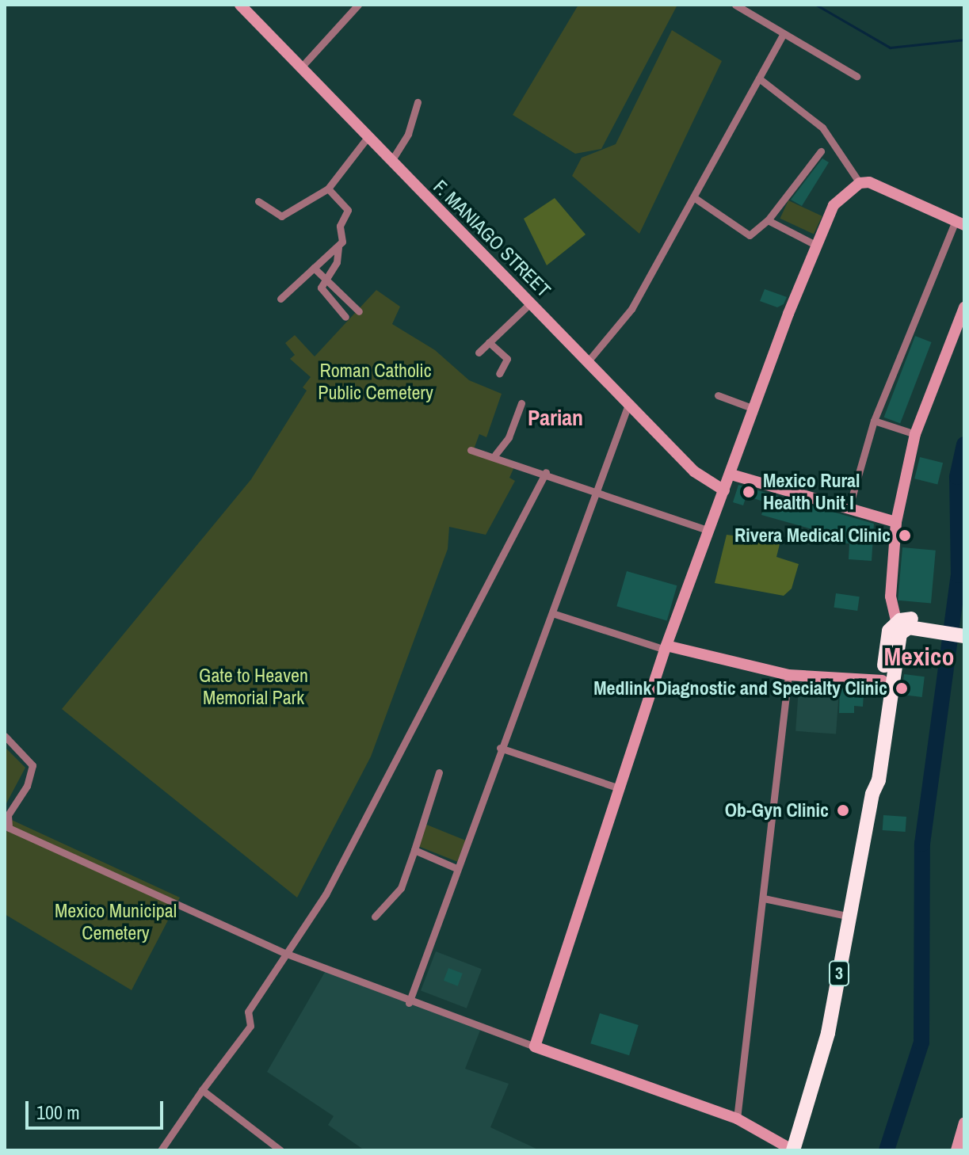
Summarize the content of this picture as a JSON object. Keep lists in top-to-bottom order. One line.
{"streets":{"highway":["3"],"main road":["F. MANIAGO STREET"]},"districts":["Parian","Mexico"],"parks":["Roman Catholic Public Cemetery","Gate to Heaven Memorial Park","Mexico Municipal Cemetery"],"places":["Mexico Rural Health Unit I","Rivera Medical Clinic","Medlink Diagnostic and Specialty Clinic","Ob-Gyn Clinic"],"scale_bar":"100 m"}
